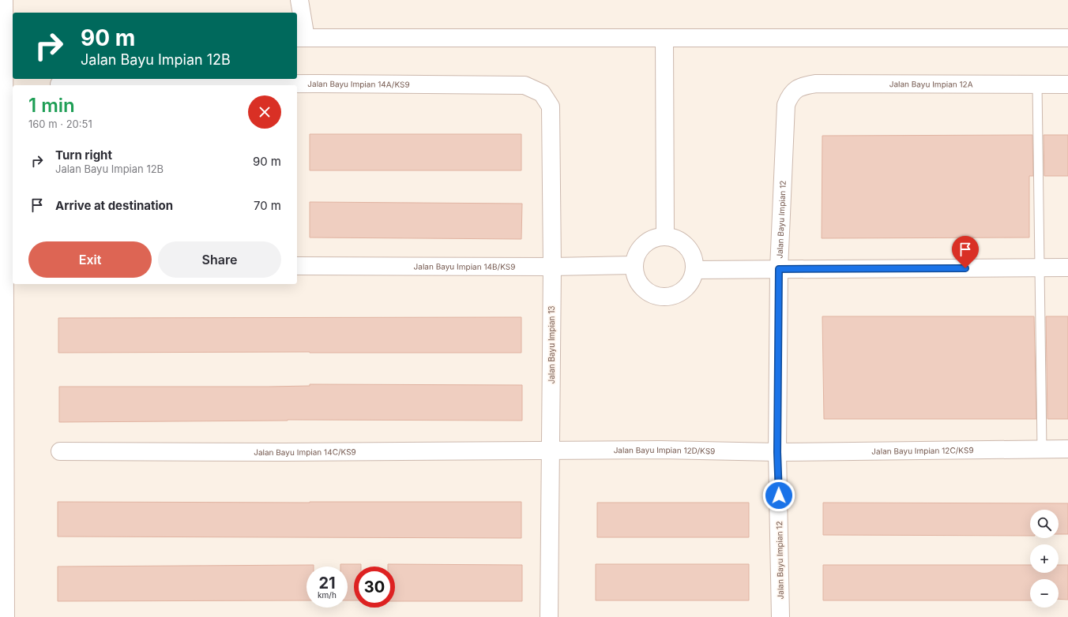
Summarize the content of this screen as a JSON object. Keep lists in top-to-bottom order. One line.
{"streets":{"street":["Jalan Bayu Impian 14A/KS9","Jalan Bayu Impian 12A","Jalan Bayu Impian 12","Jalan Bayu Impian 14B/KS9","Jalan Bayu Impian 13","Jalan Bayu Impian 12C/KS9","Jalan Bayu Impian 12D/KS9","Jalan Bayu Impian 14C/KS9"]},"crossings":[["Jalan Bayu Impian 14A/KS9","Jalan Bayu Impian 13"],["Jalan Bayu Impian 12A","Jalan Bayu Impian 12"],["Jalan Bayu Impian 12","Jalan Bayu Impian 12C/KS9"],["Jalan Bayu Impian 12","Jalan Bayu Impian 12D/KS9"],["Jalan Bayu Impian 14B/KS9","Jalan Bayu Impian 13"],["Jalan Bayu Impian 13","Jalan Bayu Impian 12D/KS9"],["Jalan Bayu Impian 13","Jalan Bayu Impian 14C/KS9"],["Jalan Bayu Impian 12C/KS9","Jalan Bayu Impian 12D/KS9"],["Jalan Bayu Impian 12D/KS9","Jalan Bayu Impian 14C/KS9"]],"page":{"turn":["90 m","Jalan Bayu Impian 12B"],"heading":["1 min","160 m · 20:51"],"list":[{"name":"Turn right","note":"Jalan Bayu Impian 12B","value":"90 m"},{"name":"Arrive at destination","value":"70 m"}],"buttons":["Exit","Share"],"map_buttons":["+","−"],"speed":"21 km/h","limit":"30"}}
